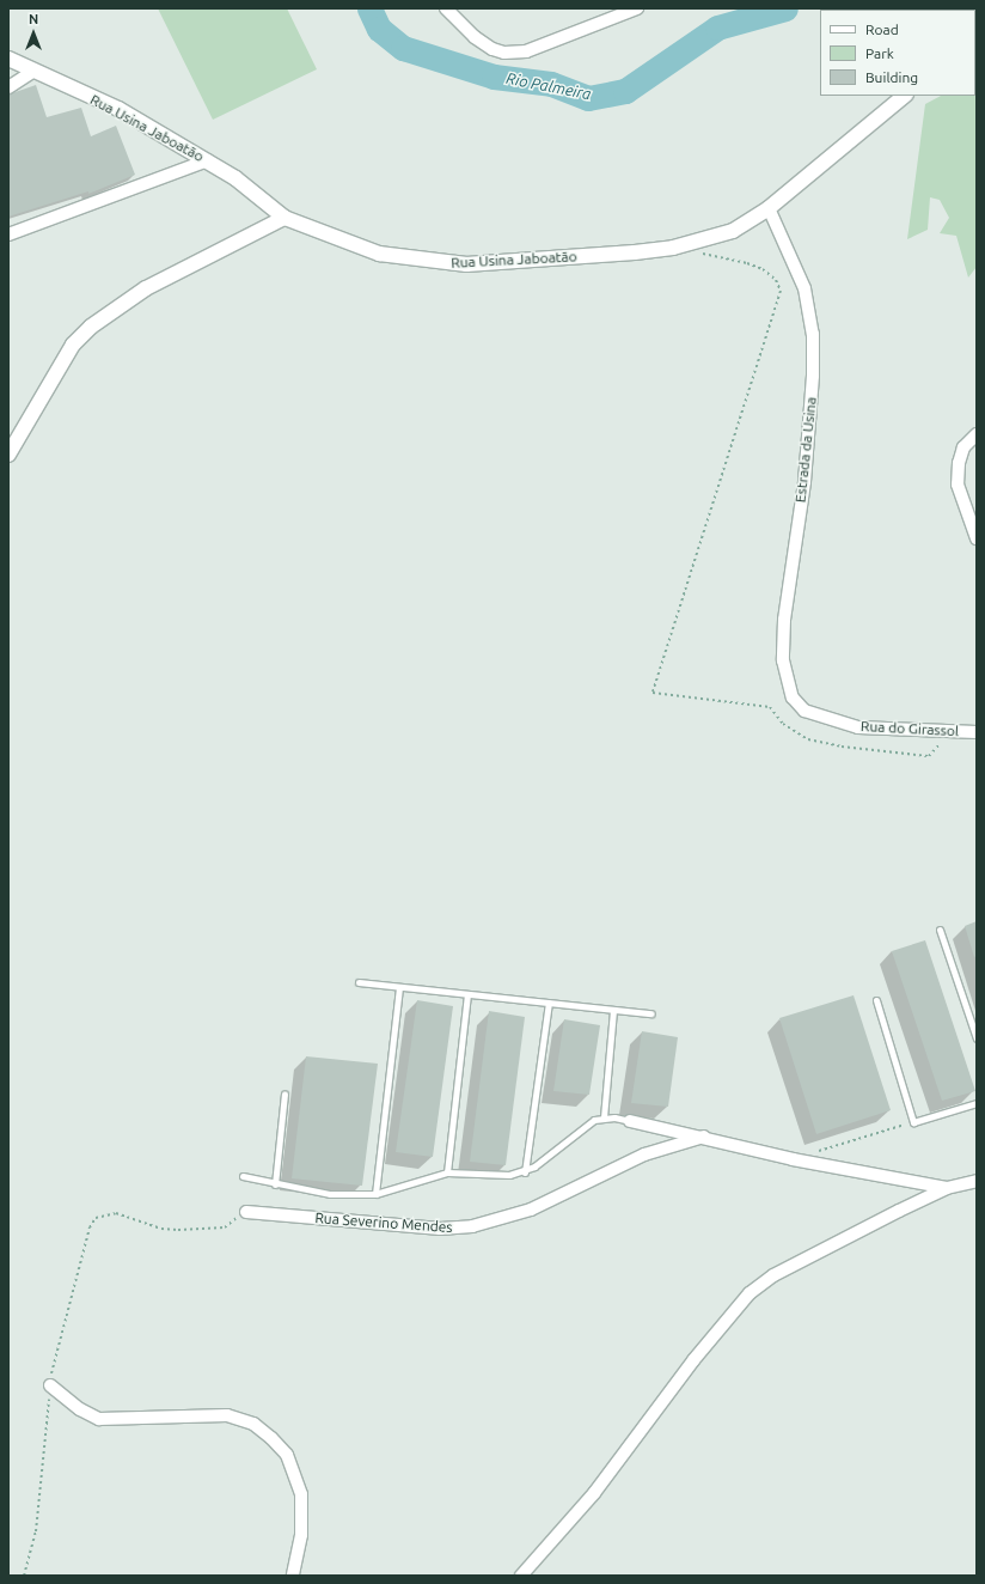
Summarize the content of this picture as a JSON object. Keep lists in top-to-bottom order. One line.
{"streets":{"street":["Rua Usina Jaboatão","Estrada da Usina","Rua do Girassol","Rua Severino Mendes"]},"crossings":[["Rua Usina Jaboatão","Estrada da Usina"],["Estrada da Usina","Rua do Girassol"]],"water":["Rio Palmeira"],"legend":["Road","Park","Building"],"north":"top"}
